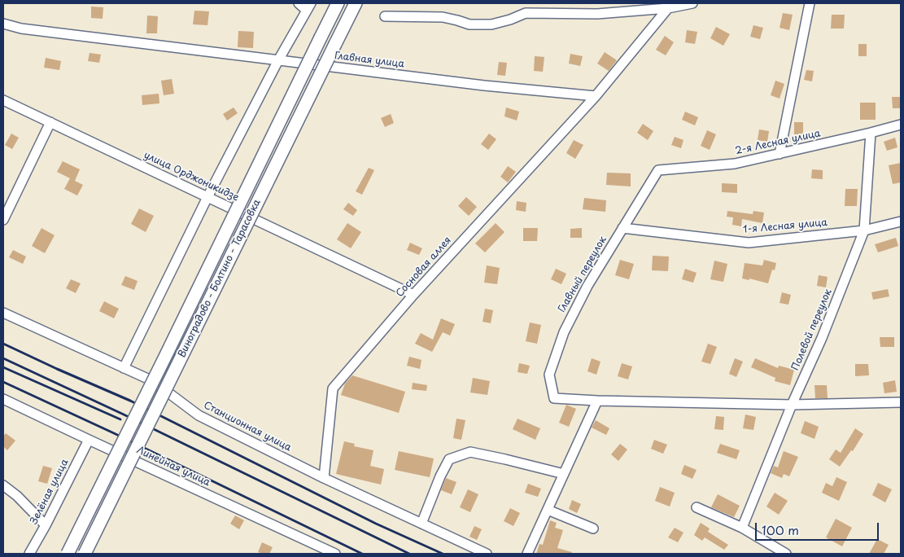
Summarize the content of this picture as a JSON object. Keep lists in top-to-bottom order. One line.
{"streets":{"main road":["Виноградово - Болтино - Тарасовка"],"street":["Главная улица","2-я Лесная улица","улица Орджоникидзе","1-я Лесная улица","Сосновая аллея","Главный переулок","Полевой переулок","Станционная улица","Линейная улица","Зелёная улица"]},"crossings":[["Главная улица","Сосновая аллея"],["2-я Лесная улица","Главный переулок"],["2-я Лесная улица","Полевой переулок"],["улица Орджоникидзе","Сосновая аллея"],["1-я Лесная улица","Главный переулок"],["1-я Лесная улица","Полевой переулок"],["Сосновая аллея","Станционная улица"],["Линейная улица","Зелёная улица"]],"scale_bar":"100 m"}
